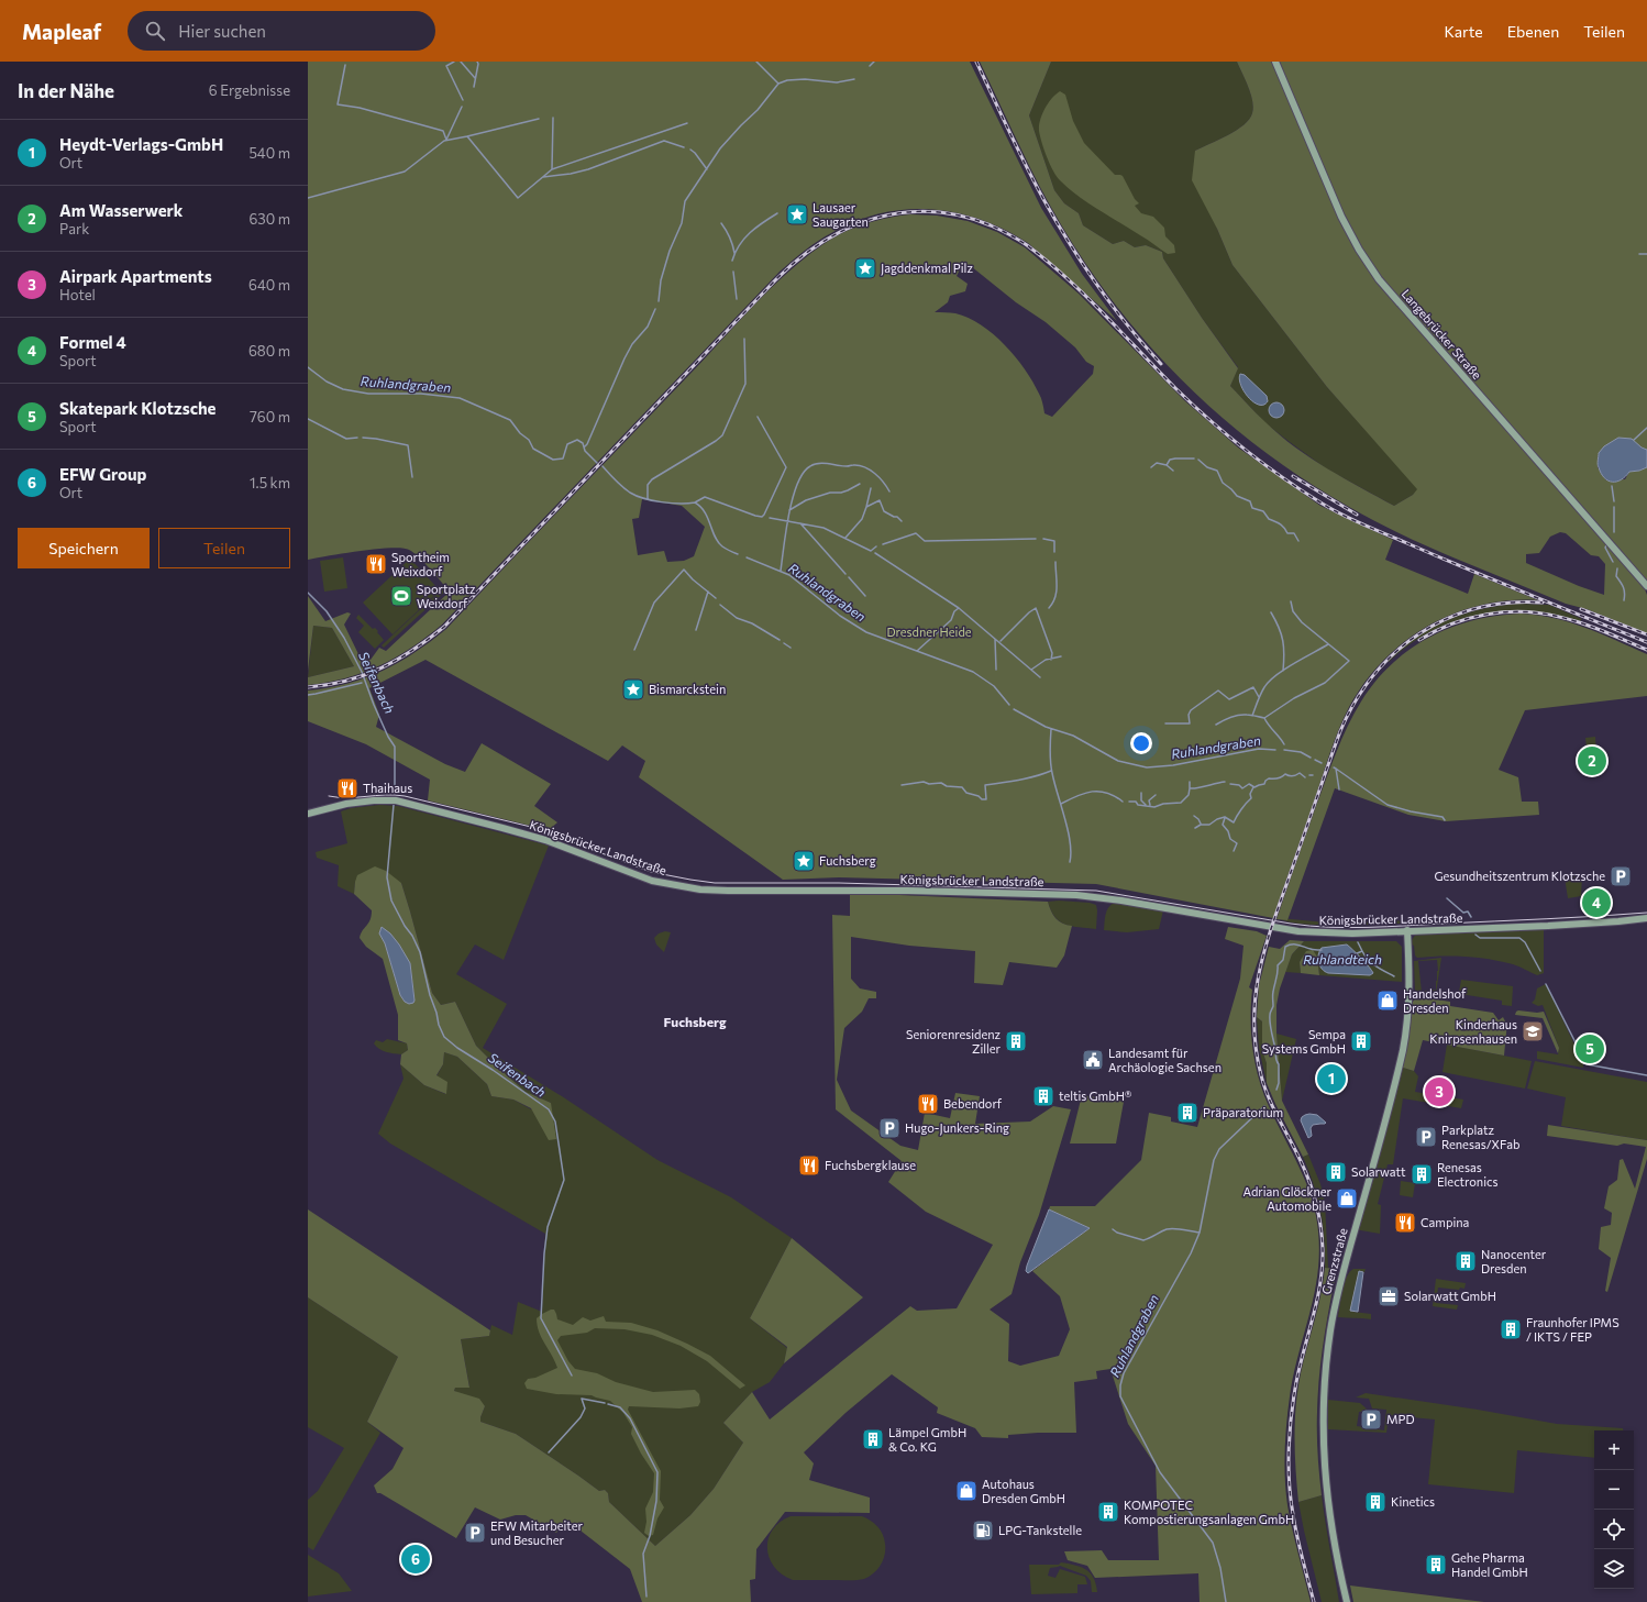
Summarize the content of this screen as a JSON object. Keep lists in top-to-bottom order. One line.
{"streets":{"main road":["Langebrücker Straße","Königsbrücker Landstraße","Grenzstraße"]},"crossings":[["Königsbrücker Landstraße","Grenzstraße"]],"districts":["Fuchsberg"],"water":["Ruhlandgraben","Seifenbach","Ruhlandteich"],"parks":["Dresdner Heide"],"places":{"place":["Lausaer Saugarten","Jagddenkmal Pilz","Bismarckstein","Fuchsberg"],"restaurant":["Sportheim Weixdorf","Thaihaus","Bebendorf","Fuchsbergklause","Campina"],"sports":["Sportplatz Weixdorf"],"parking":["Gesundheitszentrum Klotzsche","Hugo-Junkers-Ring","Parkplatz Renesas/XFab","MPD","EFW Mitarbeiter und Besucher"],"shop":["Handelshof Dresden","Adrian Glöckner Automobile","Autohaus Dresden GmbH"],"school or university":["Kinderhaus Knirpsenhausen"],"building":["Seniorenresidenz Ziller","Sempa Systems GmbH","teltis GmbH®","Präparatorium","Solarwatt","Renesas Electronics","Nanocenter Dresden","Fraunhofer IPMS / IKTS / FEP","Lämpel GmbH & Co. KG","Kinetics","KOMPOTEC Kompostierungsanlagen GmbH","Gehe Pharma Handel GmbH"],"public building":["Landesamt für Archäologie Sachsen"],"office":["Solarwatt GmbH"],"fuel station":["LPG-Tankstelle"]},"page":{"header":"Mapleaf","search":"Hier suchen","nav":["Karte","Ebenen","Teilen"],"heading":["In der Nähe","6 Ergebnisse"],"list":[{"mark":"1","name":"Heydt-Verlags-GmbH","note":"Ort","value":"540 m"},{"mark":"2","name":"Am Wasserwerk","note":"Park","value":"630 m"},{"mark":"3","name":"Airpark Apartments","note":"Hotel","value":"640 m"},{"mark":"4","name":"Formel 4","note":"Sport","value":"680 m"},{"mark":"5","name":"Skatepark Klotzsche","note":"Sport","value":"760 m"},{"mark":"6","name":"EFW Group","note":"Ort","value":"1.5 km"}],"buttons":["Speichern","Teilen"],"pins":["2","4","5","1","3","6"],"map_buttons":["+","−"]}}
